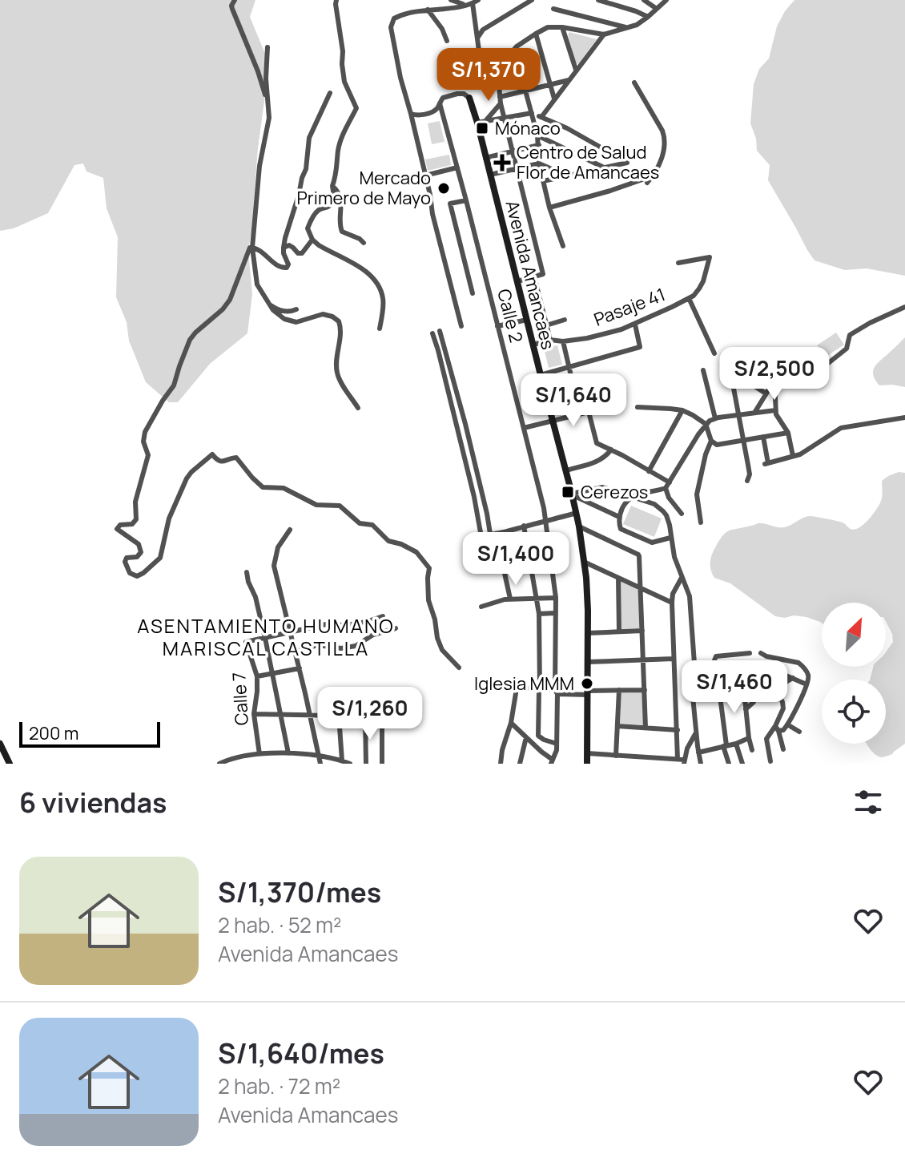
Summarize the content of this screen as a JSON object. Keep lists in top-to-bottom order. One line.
{"streets":{"street":["Avenida Amancaes","Pasaje 41","Calle 2","Calle 7"]},"crossings":[["Avenida Amancaes","Pasaje 41"]],"districts":["ASENTAMIENTO HUMANO MARISCAL CASTILLA"],"places":{"transit":["Mónaco","Cerezos"],"health":["Centro de Salud Flor de Amancaes"],"other":["Mercado Primero de Mayo","Iglesia MMM"]},"scale_bar":"200 m","north":"top right","page":{"price":["S/1,370","S/2,500","S/1,640","S/1,400","S/1,460","S/1,260"],"scale":"200 m","heading":"6 viviendas","list":[{"name":"S/1,370/mes","note":"2 hab. · 52 m² · Avenida Amancaes"},{"name":"S/1,640/mes","note":"2 hab. · 72 m² · Avenida Amancaes"}]}}
